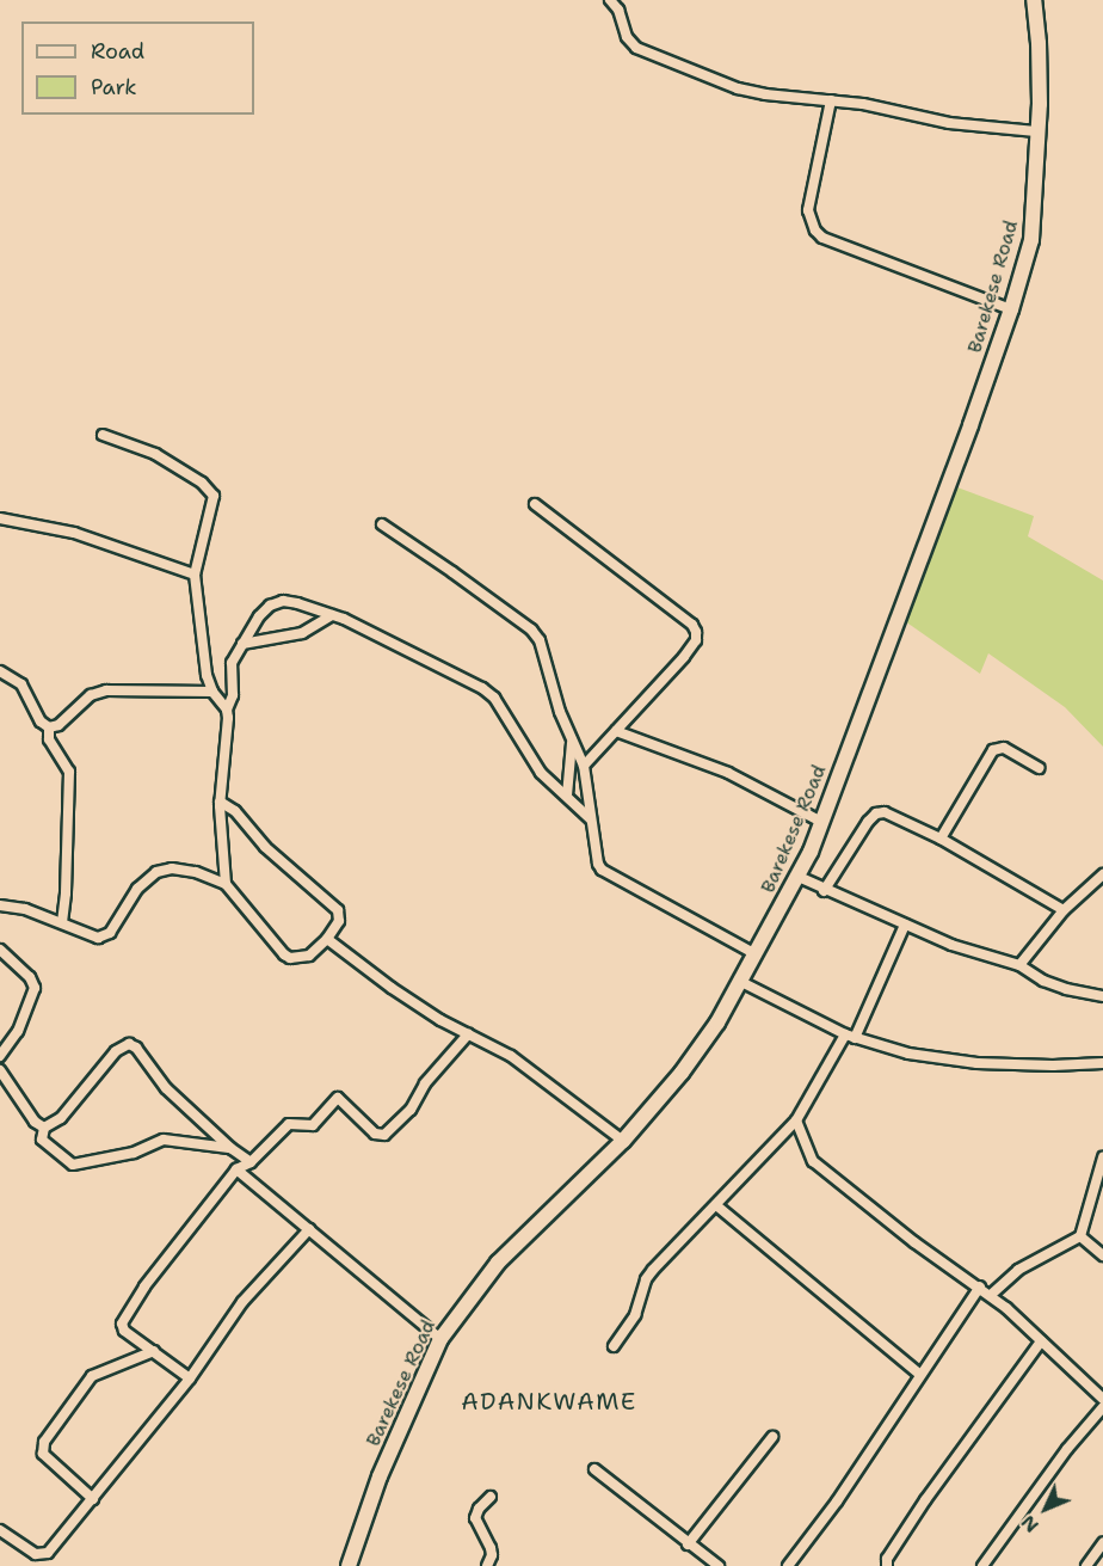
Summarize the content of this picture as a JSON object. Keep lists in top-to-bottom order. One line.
{"streets":{"main road":["Barekese Road"]},"districts":["ADANKWAME"],"legend":["Road","Park"],"north":"bottom left"}
